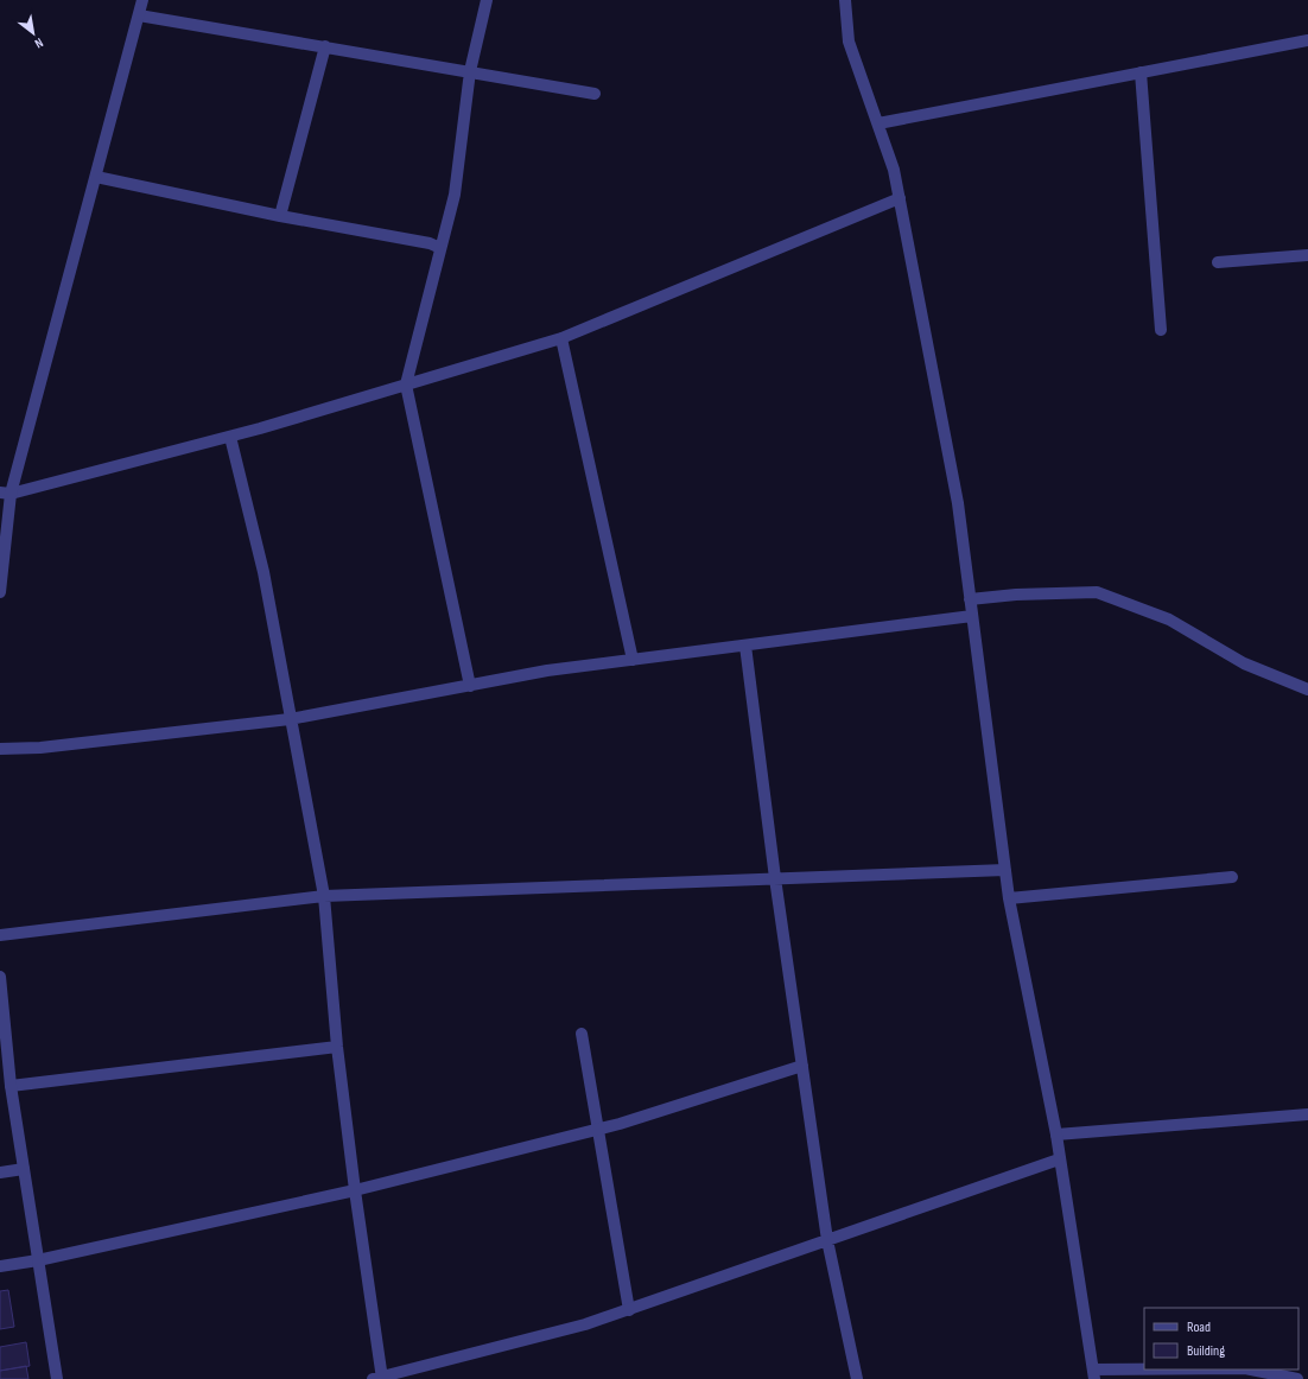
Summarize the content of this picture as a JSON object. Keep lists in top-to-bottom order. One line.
{"legend":["Road","Building"],"north":"bottom right"}
